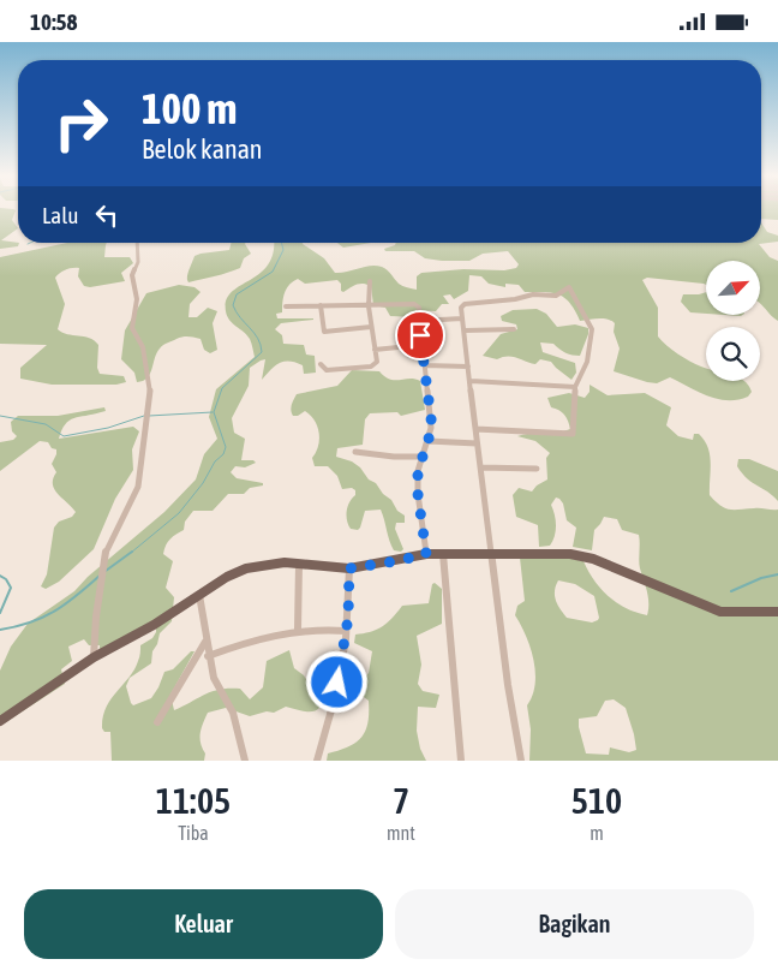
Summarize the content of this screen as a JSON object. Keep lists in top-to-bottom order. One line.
{"north":"top right","page":{"status":"10:58","turn":["100 m","Belok kanan"],"then":"Lalu","eta":["11:05","Tiba","7","mnt","510","m"],"buttons":["Keluar","Bagikan"]}}
